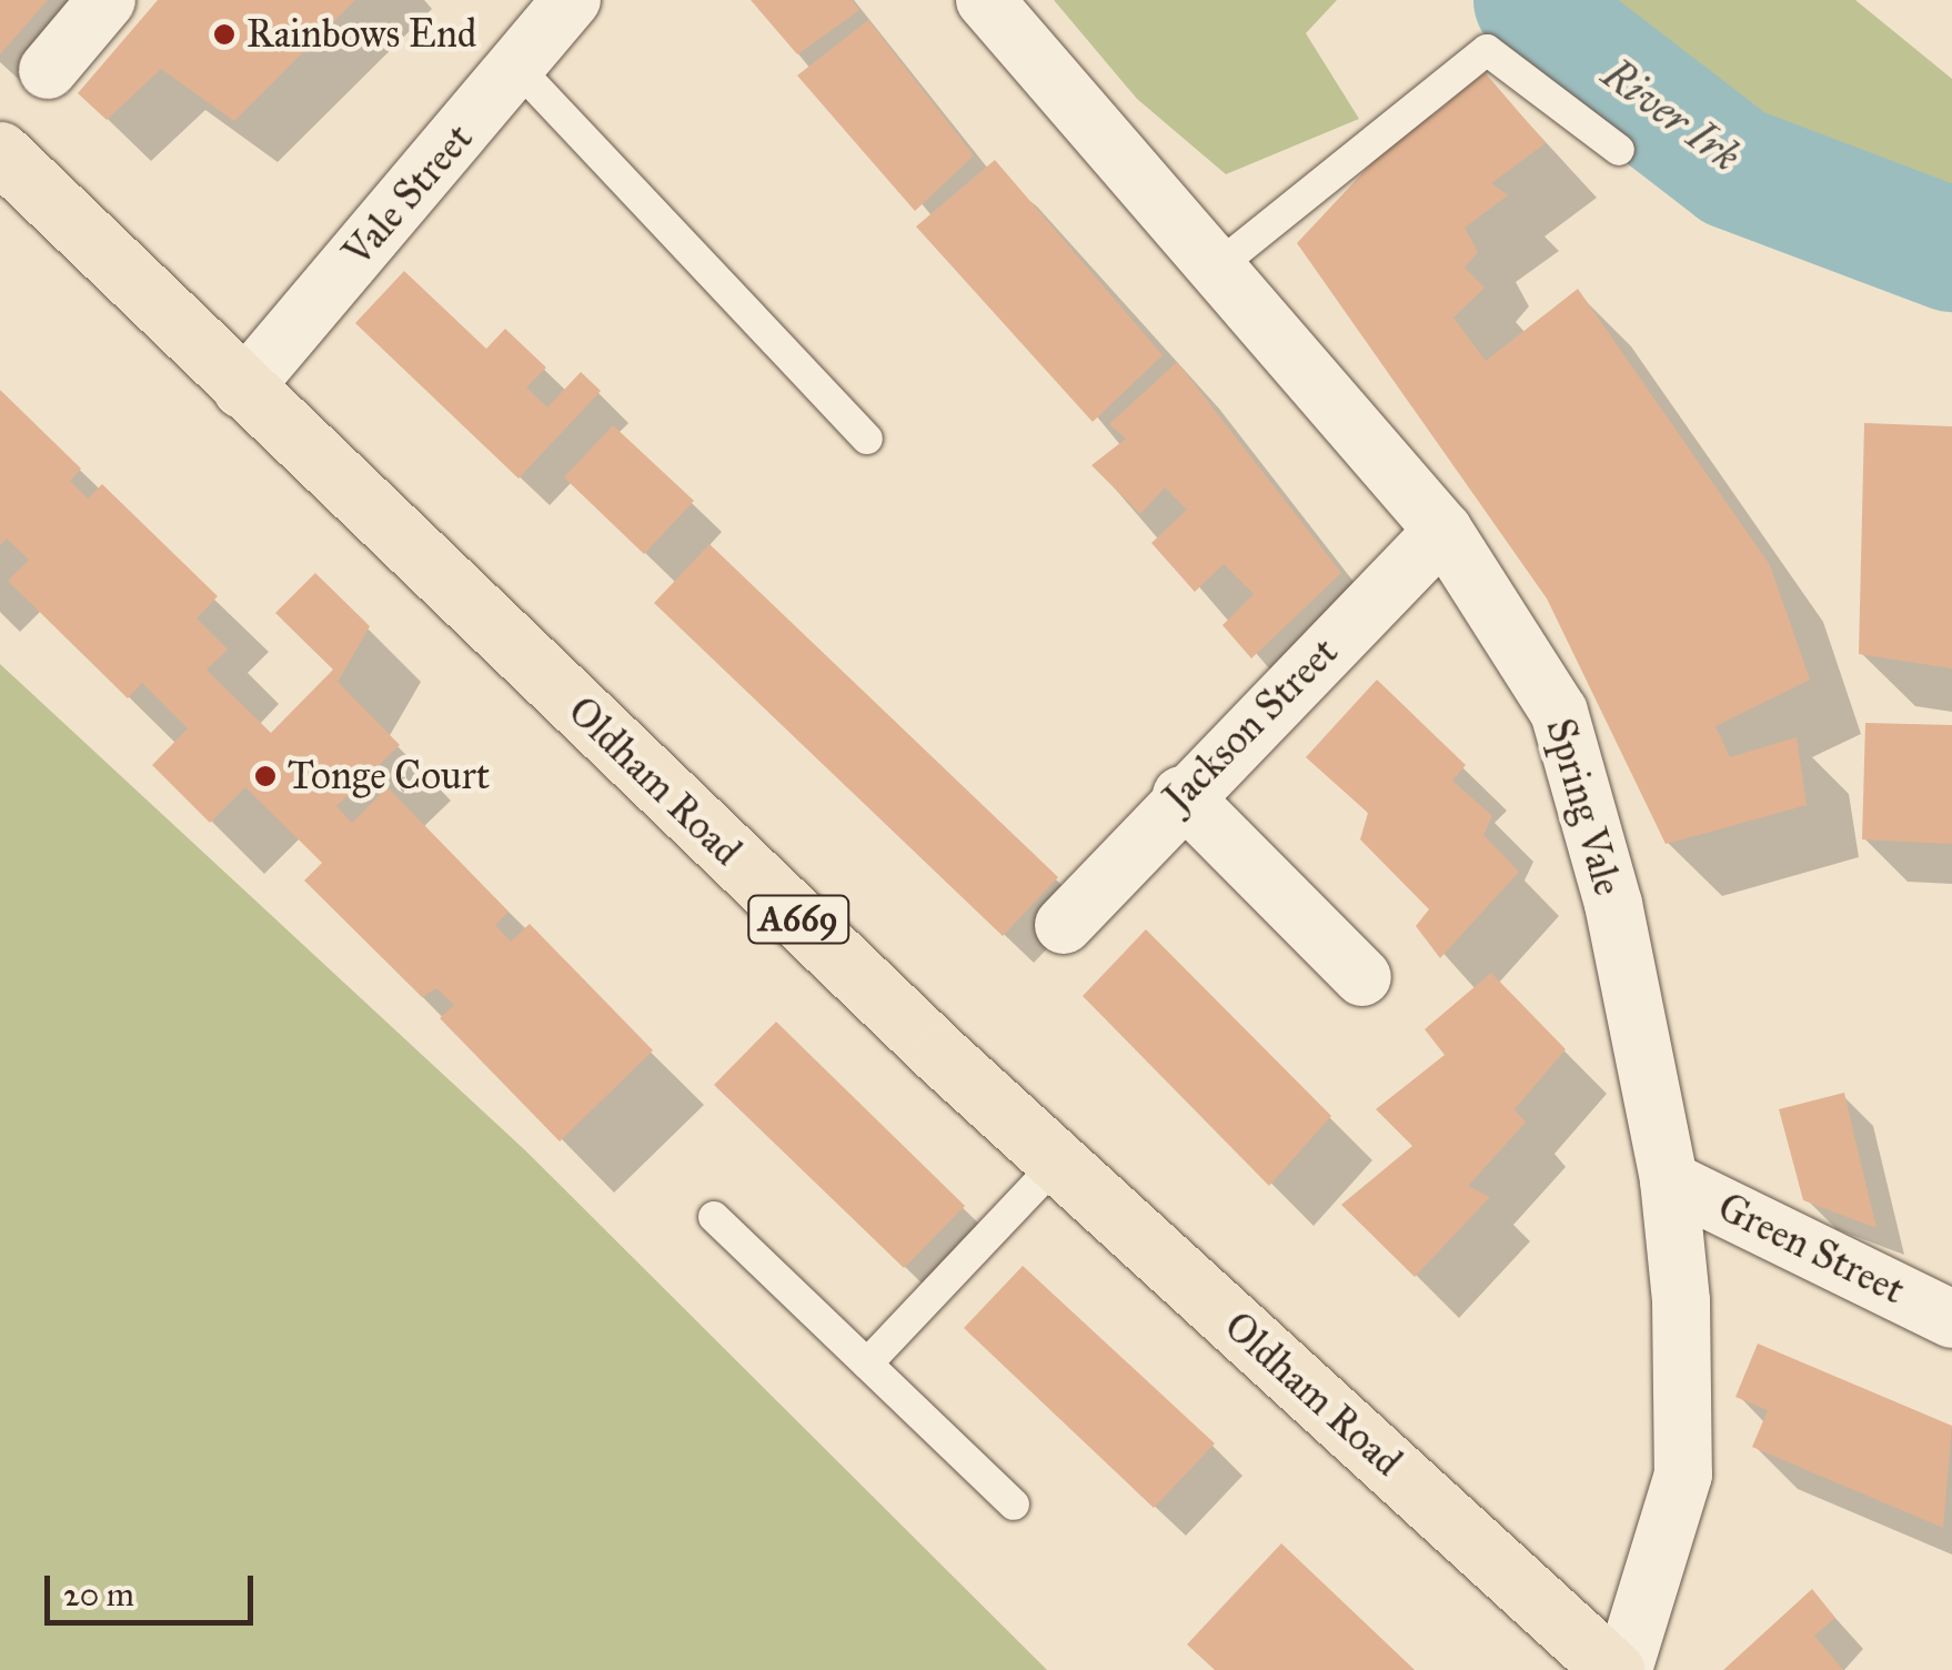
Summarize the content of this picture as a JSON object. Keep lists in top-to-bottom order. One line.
{"streets":{"main road":["Oldham Road","A669"],"street":["Vale Street","Jackson Street","Spring Vale","Green Street"]},"crossings":[["Vale Street","Oldham Road"],["Jackson Street","Spring Vale"],["Spring Vale","Green Street"]],"water":["River Irk"],"places":["Rainbows End","Tonge Court"],"scale_bar":"20 m"}
